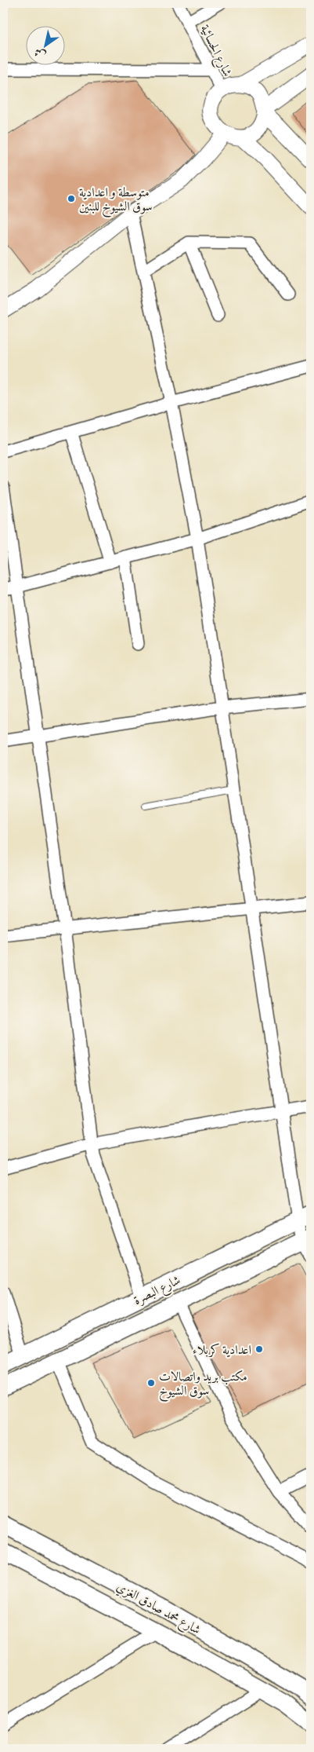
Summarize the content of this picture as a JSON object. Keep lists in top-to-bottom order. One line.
{"streets":{"main road":["شارع البصرة","شارع محمد صادق الغزي"],"street":["شارع الحسائية"]},"places":["متوسطة و اعدادية سوق الشيوخ للبنين","اعدادية كربلاء","مكتب بريد واتصالات سوق الشيوخ"],"north":"bottom left"}
